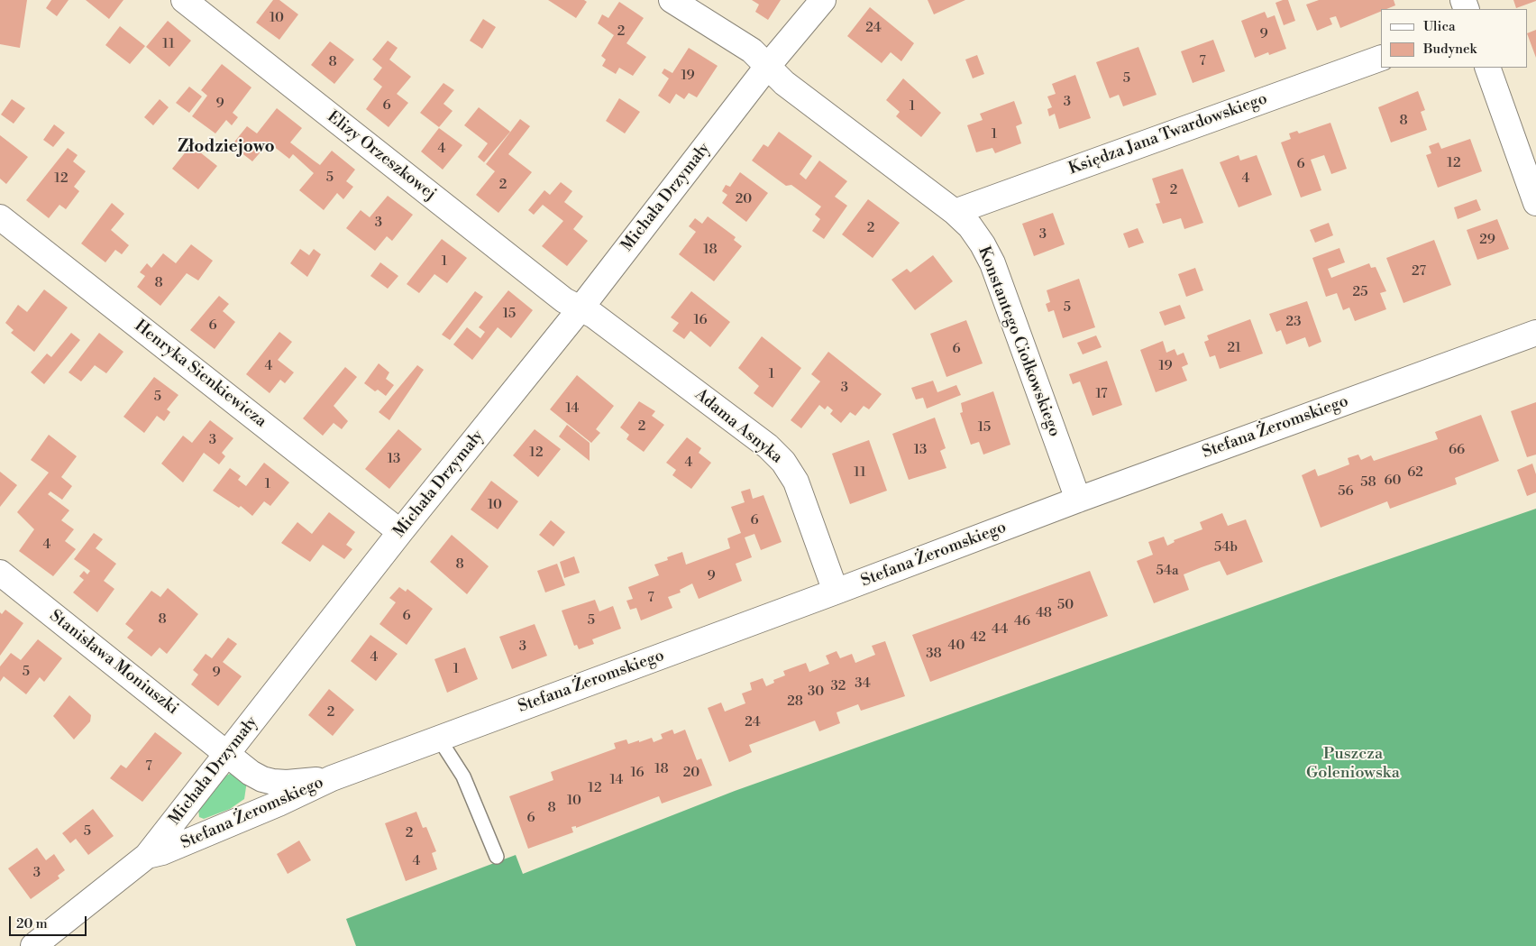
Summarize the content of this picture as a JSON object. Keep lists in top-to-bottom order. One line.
{"streets":{"street":["Księdza Jana Twardowskiego","Elizy Orzeszkowej","Michała Drzymały","Konstantego Ciołkowskiego","Henryka Sienkiewicza","Adama Asnyka","Stefana Żeromskiego","Stanisława Moniuszki"]},"crossings":[["Księdza Jana Twardowskiego","Konstantego Ciołkowskiego"],["Elizy Orzeszkowej","Michała Drzymały"],["Elizy Orzeszkowej","Adama Asnyka"],["Michała Drzymały","Konstantego Ciołkowskiego"],["Michała Drzymały","Henryka Sienkiewicza"],["Michała Drzymały","Adama Asnyka"],["Michała Drzymały","Stefana Żeromskiego"],["Michała Drzymały","Stanisława Moniuszki"],["Konstantego Ciołkowskiego","Stefana Żeromskiego"],["Adama Asnyka","Stefana Żeromskiego"],["Stefana Żeromskiego","Stanisława Moniuszki"]],"districts":["Złodziejowo"],"parks":["Puszcza Goleniowska"],"house_numbers":["10","24","2","9","11","7","8","19","5","3","9","6","1","8","1","4","12","6","5","12","4","2","2","20","3","2","3","29","18","1","27","8","25","5","15","16","23","6","21","6","4","19","1","3","17","5","14","2","15","3","13","66","12","13","4","11","62","60","58","1","56","10","6","4","54b","8","54a","9","7","50","48","6","8","5","46","44","42","40","3","38","4","1","5","9","34","32","30","28","2","24","7","18","16","20","14","12","10","8","6","5","2","4","3"],"legend":["Ulica","Budynek"],"scale_bar":"20 m"}
